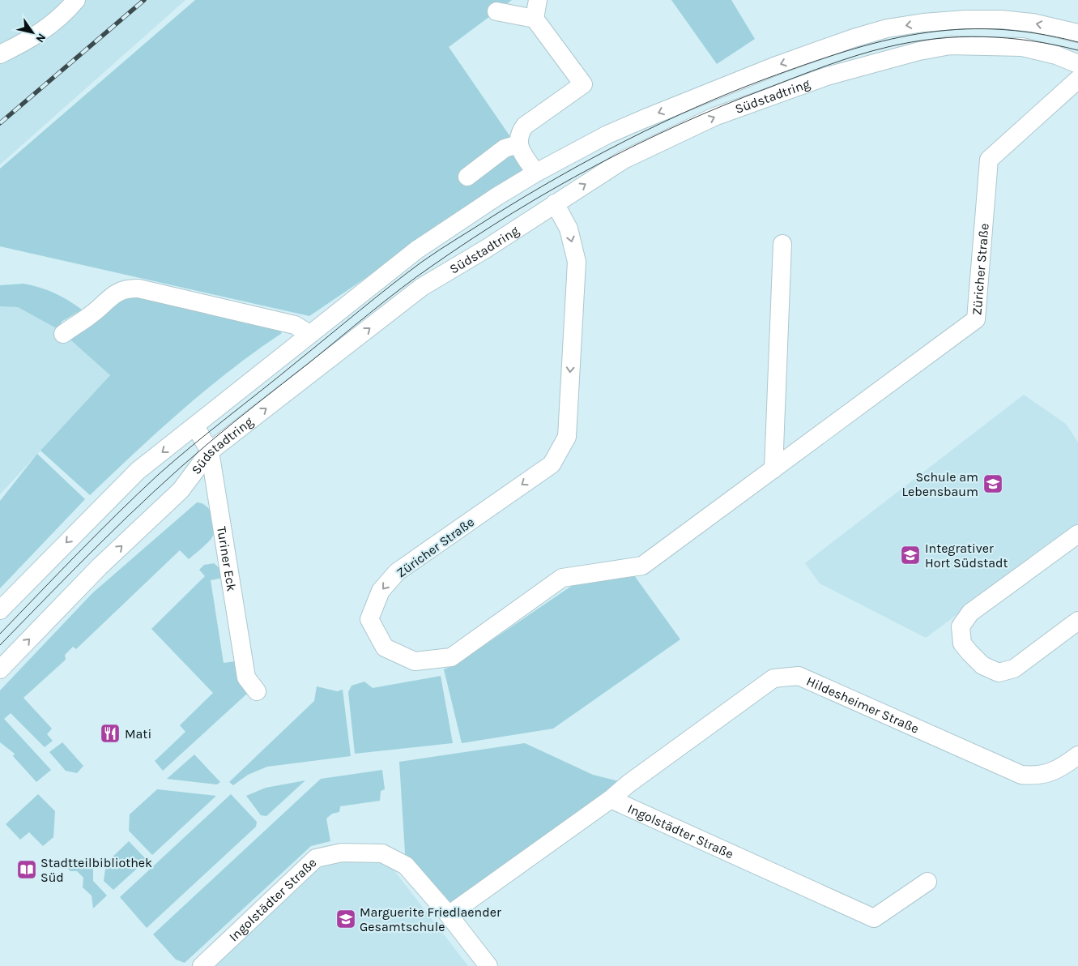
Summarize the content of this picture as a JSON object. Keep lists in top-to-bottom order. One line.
{"streets":{"street":["Südstadtring","Züricher Straße","Turiner Eck","Hildesheimer Straße","Ingolstädter Straße"]},"crossings":[["Südstadtring","Züricher Straße"],["Südstadtring","Turiner Eck"],["Hildesheimer Straße","Ingolstädter Straße"]],"places":{"school or university":["Schule am Lebensbaum","Integrativer Hort Südstadt","Marguerite Friedlaender Gesamtschule"],"restaurant":["Mati"],"library":["Stadtteilbibliothek Süd"]},"north":"bottom right"}
